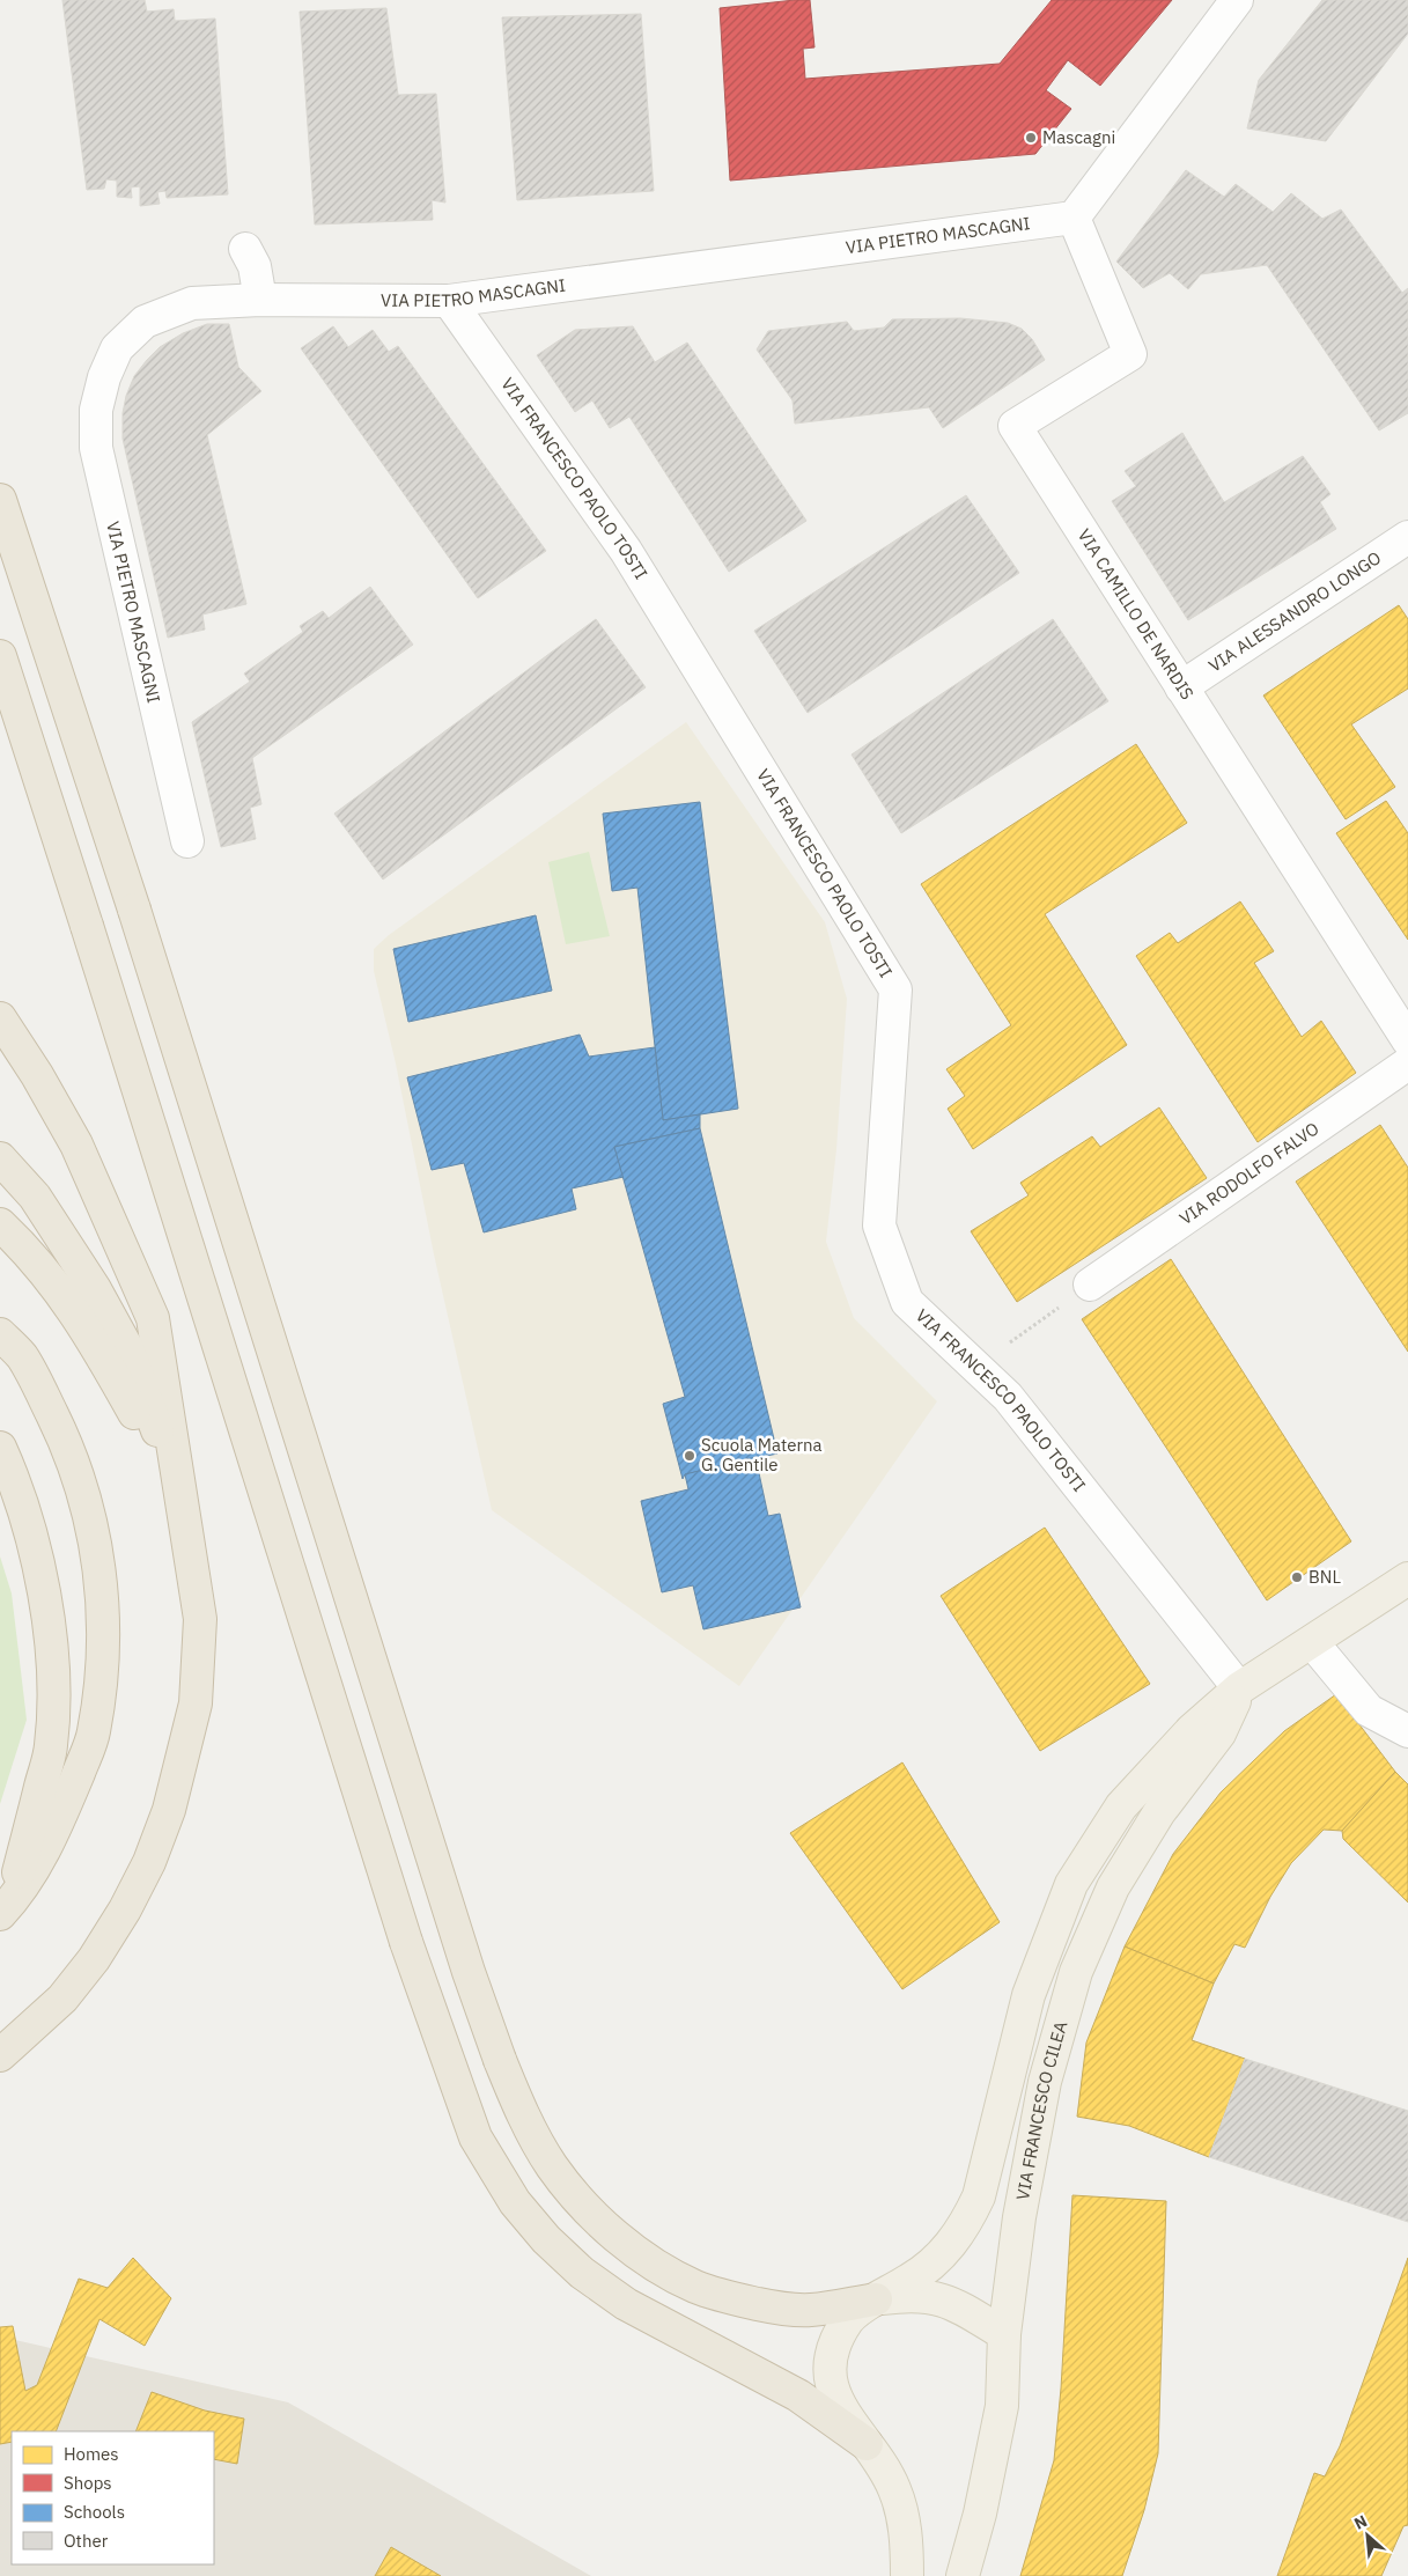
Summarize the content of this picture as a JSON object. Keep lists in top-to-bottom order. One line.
{"streets":{"main road":["VIA FRANCESCO CILEA"],"street":["VIA PIETRO MASCAGNI","VIA FRANCESCO PAOLO TOSTI","VIA ALESSANDRO LONGO","VIA CAMILLO DE NARDIS","VIA RODOLFO FALVO"]},"crossings":[["VIA PIETRO MASCAGNI","VIA FRANCESCO PAOLO TOSTI"],["VIA PIETRO MASCAGNI","VIA CAMILLO DE NARDIS"],["VIA FRANCESCO PAOLO TOSTI","VIA FRANCESCO CILEA"],["VIA ALESSANDRO LONGO","VIA CAMILLO DE NARDIS"]],"places":["Mascagni","Scuola Materna G. Gentile","BNL"],"legend":["Homes","Shops","Schools","Other"],"north":"top left"}
